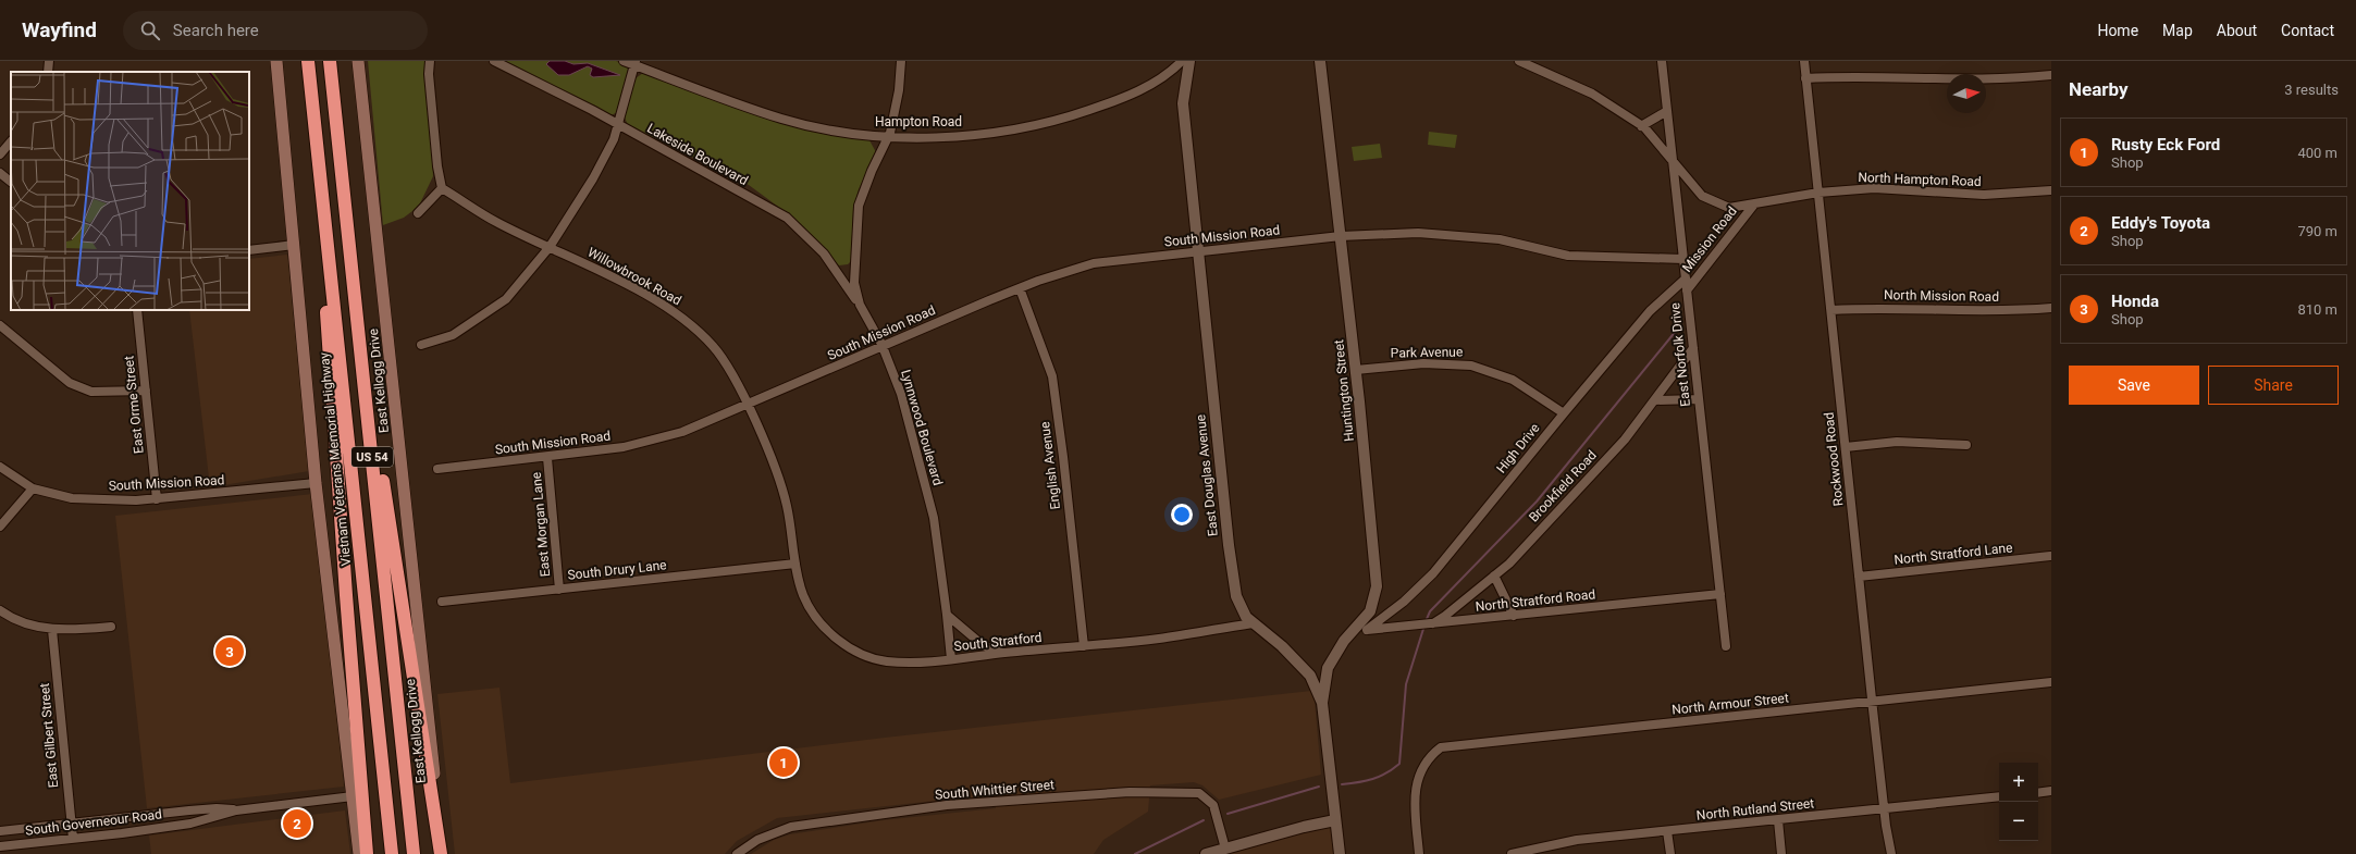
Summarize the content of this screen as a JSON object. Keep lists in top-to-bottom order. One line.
{"streets":{"highway":["US 54","Vietnam Veterans Memorial Highway"],"main road":["East Kellogg Drive"],"street":["Hampton Road","Lakeside Boulevard","North Hampton Road","South Mission Road","Mission Road","Willowbrook Road","North Mission Road","Park Avenue","East Norfolk Drive","Huntington Street","East Orme Street","Lynnwood Boulevard","High Drive","Rockwood Road","English Avenue","East Douglas Avenue","Brookfield Road","East Morgan Lane","North Stratford Lane","South Drury Lane","North Stratford Road","South Stratford","North Armour Street","East Gilbert Street","South Whittier Street","North Rutland Street","South Governeour Road"]},"crossings":[["Hampton Road","Lynnwood Boulevard"],["Lakeside Boulevard","Lynnwood Boulevard"],["North Hampton Road","Mission Road"],["North Hampton Road","East Norfolk Drive"],["North Hampton Road","Rockwood Road"],["South Mission Road","Willowbrook Road"],["South Mission Road","Huntington Street"],["South Mission Road","East Orme Street"],["South Mission Road","Lynnwood Boulevard"],["South Mission Road","English Avenue"],["South Mission Road","East Douglas Avenue"],["South Mission Road","East Morgan Lane"],["Mission Road","East Norfolk Drive"],["Willowbrook Road","South Drury Lane"],["Willowbrook Road","South Stratford"],["North Mission Road","Rockwood Road"],["Park Avenue","Huntington Street"],["Park Avenue","High Drive"],["East Norfolk Drive","High Drive"],["East Norfolk Drive","Brookfield Road"],["East Norfolk Drive","North Stratford Road"],["Huntington Street","East Douglas Avenue"],["Huntington Street","North Stratford Road"],["Lynnwood Boulevard","South Stratford"],["High Drive","North Stratford Road"],["Rockwood Road","North Stratford Lane"],["Rockwood Road","North Armour Street"],["Rockwood Road","North Rutland Street"],["English Avenue","South Stratford"],["East Douglas Avenue","South Stratford"],["Brookfield Road","North Stratford Road"],["East Morgan Lane","South Drury Lane"],["South Drury Lane","South Stratford"],["East Gilbert Street","South Governeour Road"]],"north":"right","page":{"header":"Wayfind","search":"Search here","nav":["Home","Map","About","Contact"],"heading":["Nearby","3 results"],"list":[{"mark":"1","name":"Rusty Eck Ford","note":"Shop","value":"400 m"},{"mark":"2","name":"Eddy's Toyota","note":"Shop","value":"790 m"},{"mark":"3","name":"Honda","note":"Shop","value":"810 m"}],"buttons":["Save","Share"],"pins":["3","1","2"],"map_buttons":["+","−"]}}
